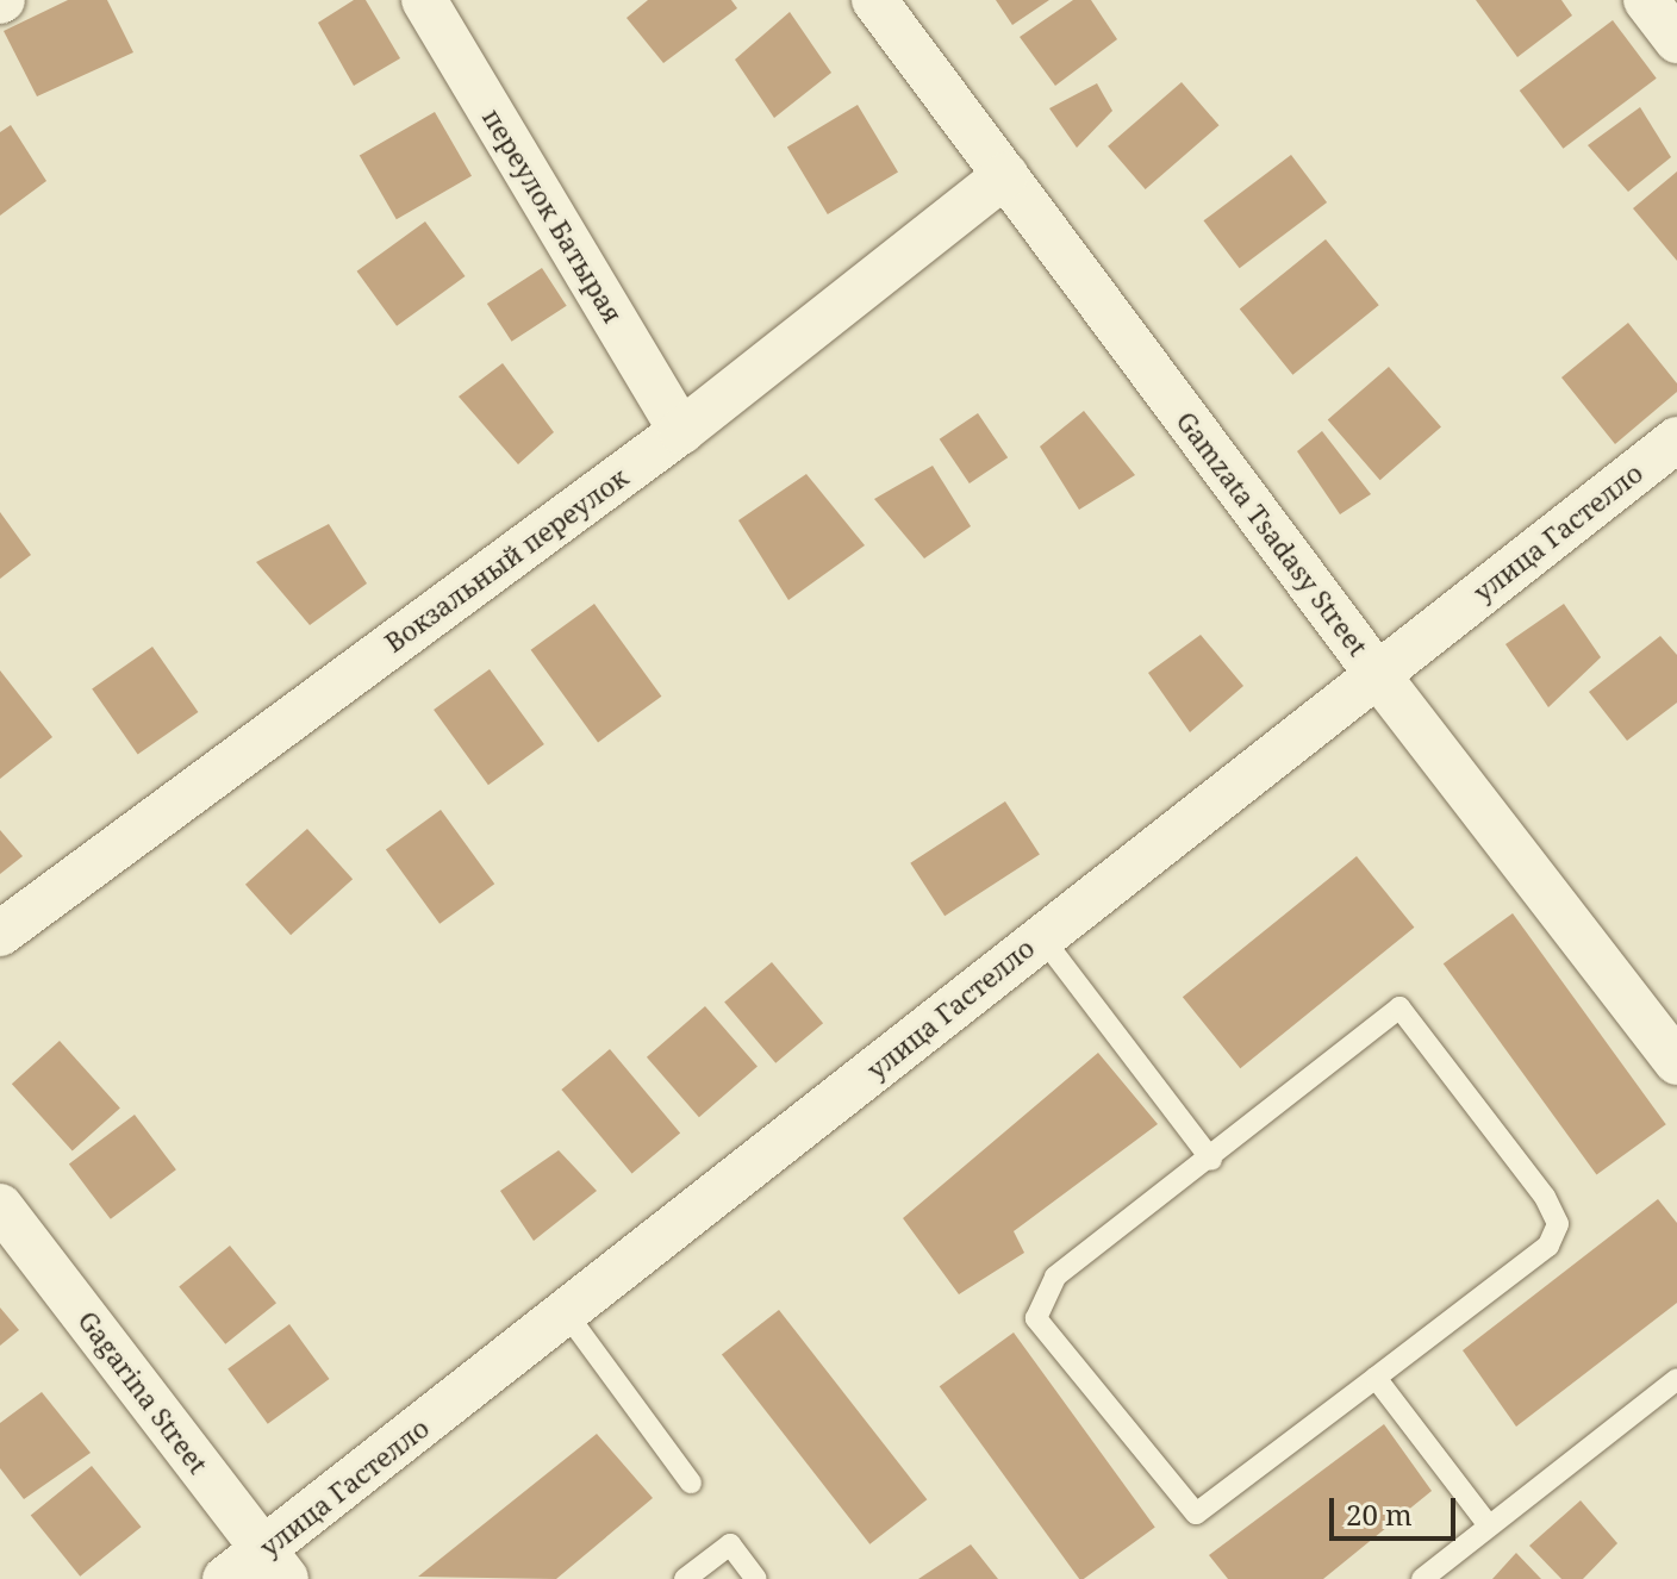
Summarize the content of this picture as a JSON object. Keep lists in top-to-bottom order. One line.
{"streets":{"street":["переулок Батырая","улица Гастелло","Gamzata Tsadasy Street","Вокзальный переулок","Gagarina Street"]},"crossings":[["переулок Батырая","Вокзальный переулок"],["улица Гастелло","Gamzata Tsadasy Street"],["улица Гастелло","Gagarina Street"],["Gamzata Tsadasy Street","Вокзальный переулок"]],"scale_bar":"20 m"}
